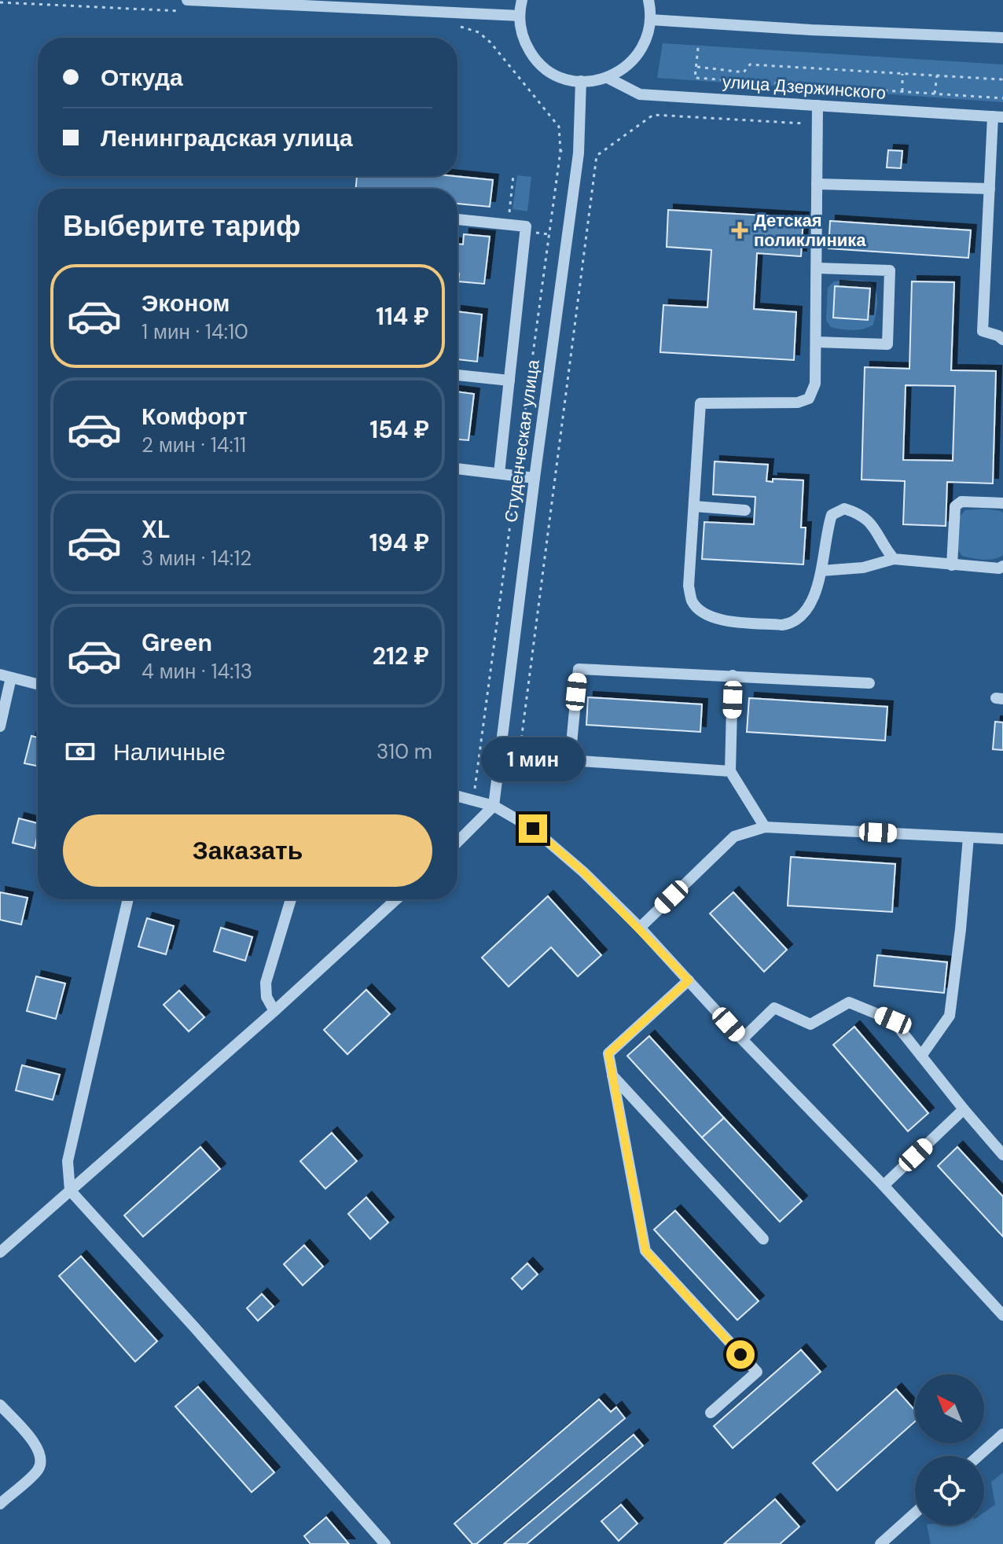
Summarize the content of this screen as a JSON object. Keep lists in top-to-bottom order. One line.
{"streets":{"street":["улица Дзержинского","Студенческая улица"]},"places":{"health":["Детская поликлиника"]},"north":"top left","page":{"banner":["Откуда","Ленинградская улица"],"heading":"Выберите тариф","list":[{"name":"Эконом","note":"1 мин · 14:10","value":"114 ₽"},{"name":"Комфорт","note":"2 мин · 14:11","value":"154 ₽"},{"name":"XL","note":"3 мин · 14:12","value":"194 ₽"},{"name":"Green","note":"4 мин · 14:13","value":"212 ₽"}],"pay":["Наличные","310 m"],"bubble":"1 мин","buttons":"Заказать"}}
